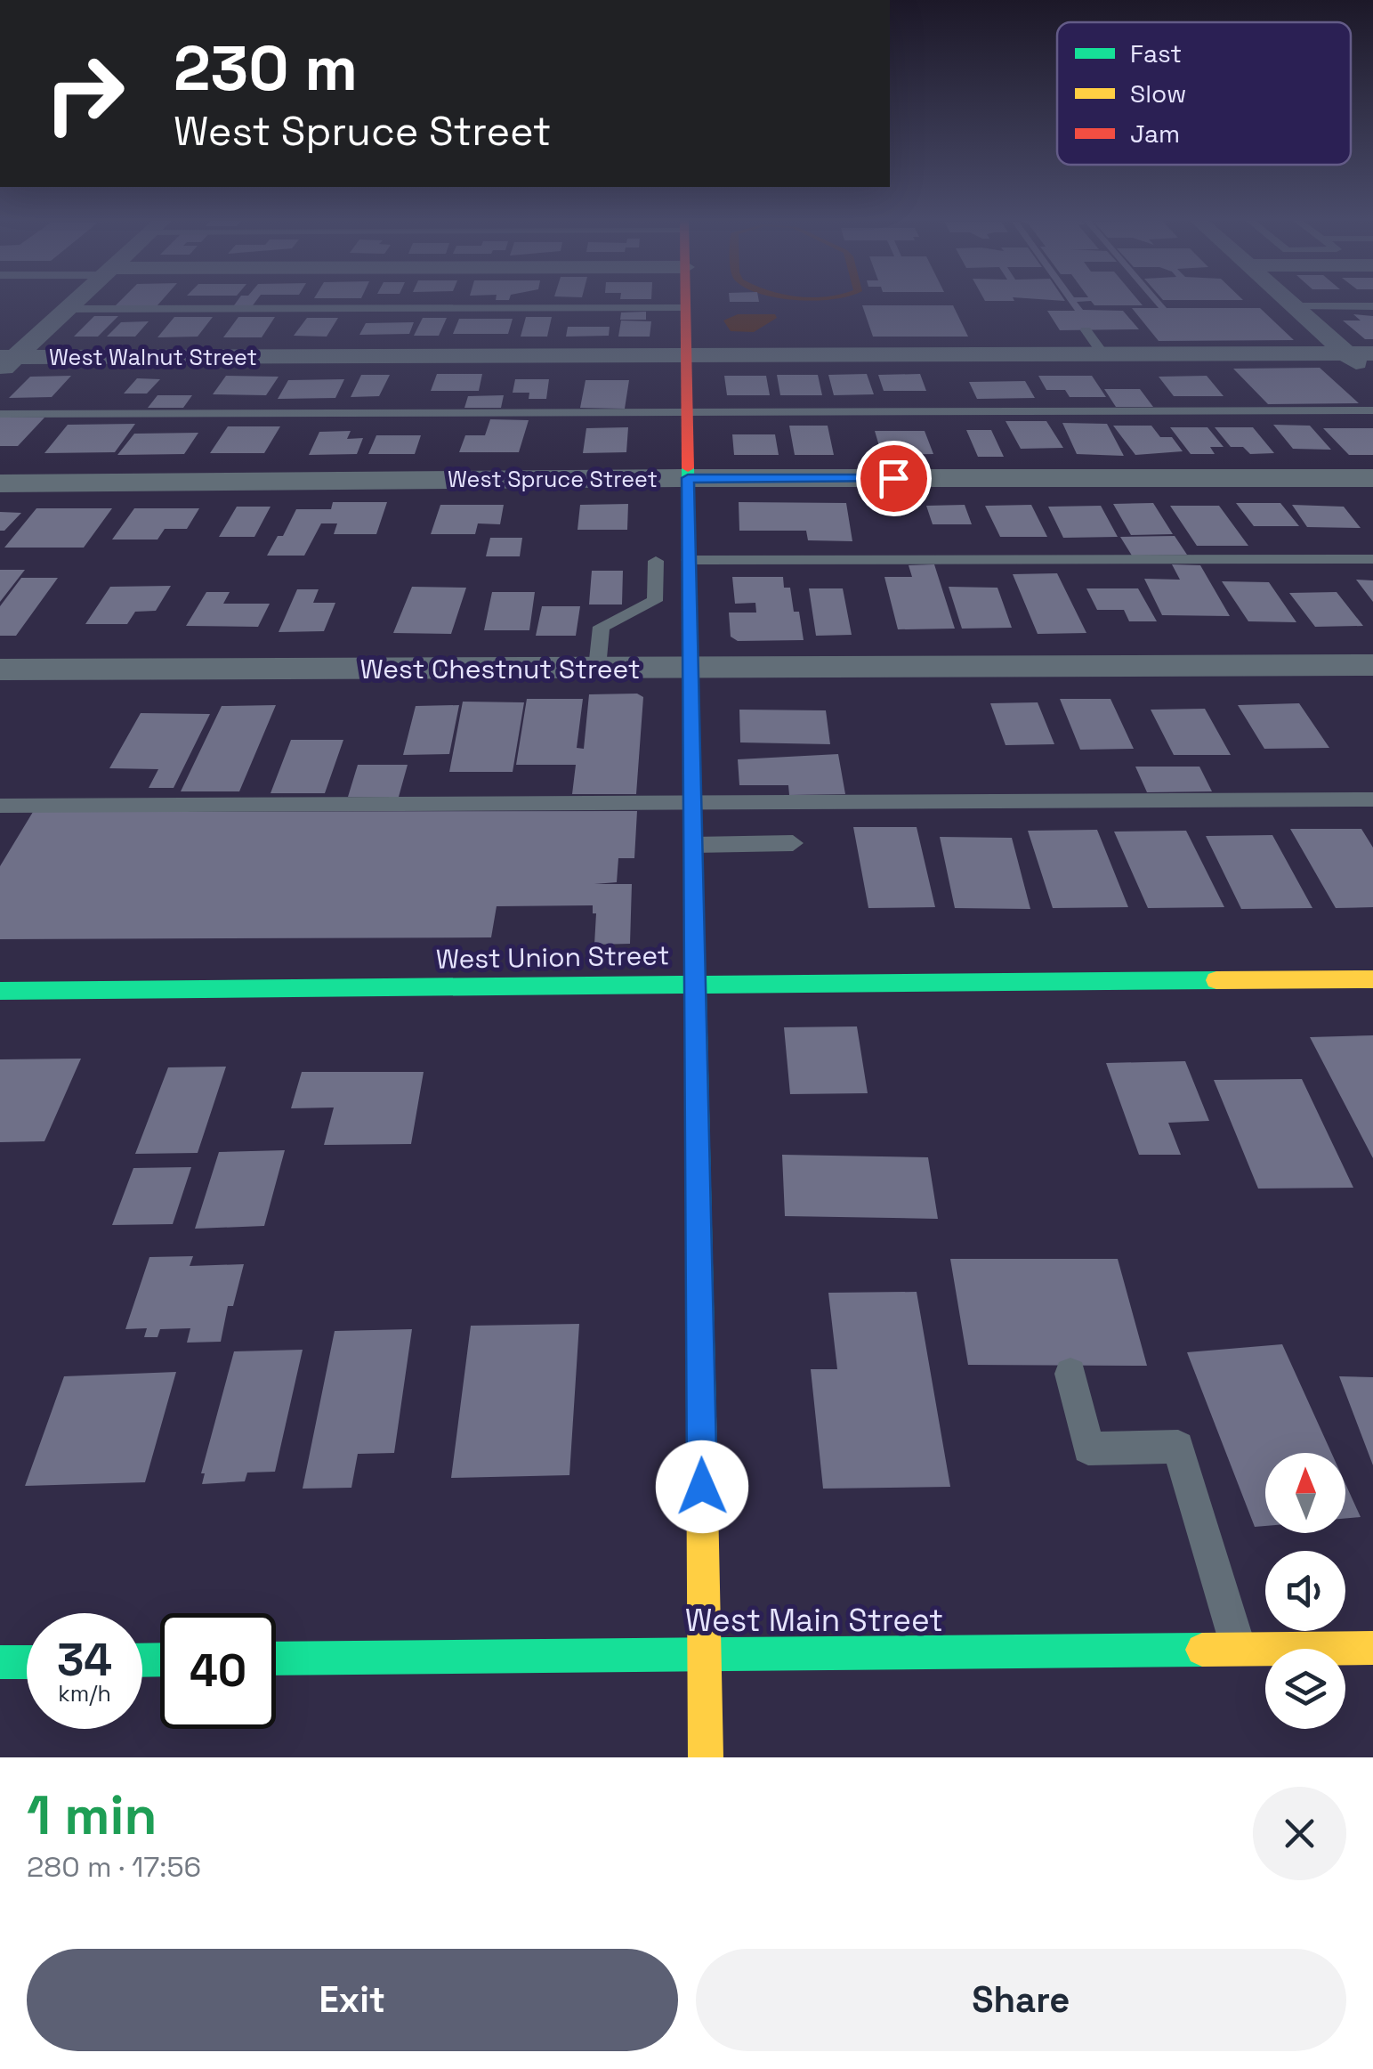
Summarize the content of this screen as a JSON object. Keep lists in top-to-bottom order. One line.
{"streets":{"street":["West Walnut Street","West Spruce Street","West Chestnut Street","West Union Street","West Main Street"]},"legend":["Fast","Slow","Jam"],"north":"top","page":{"turn":["230 m","West Spruce Street"],"speed":"34 km/h","limit":"40","heading":["1 min","280 m · 17:56"],"buttons":["Exit","Share"]}}
